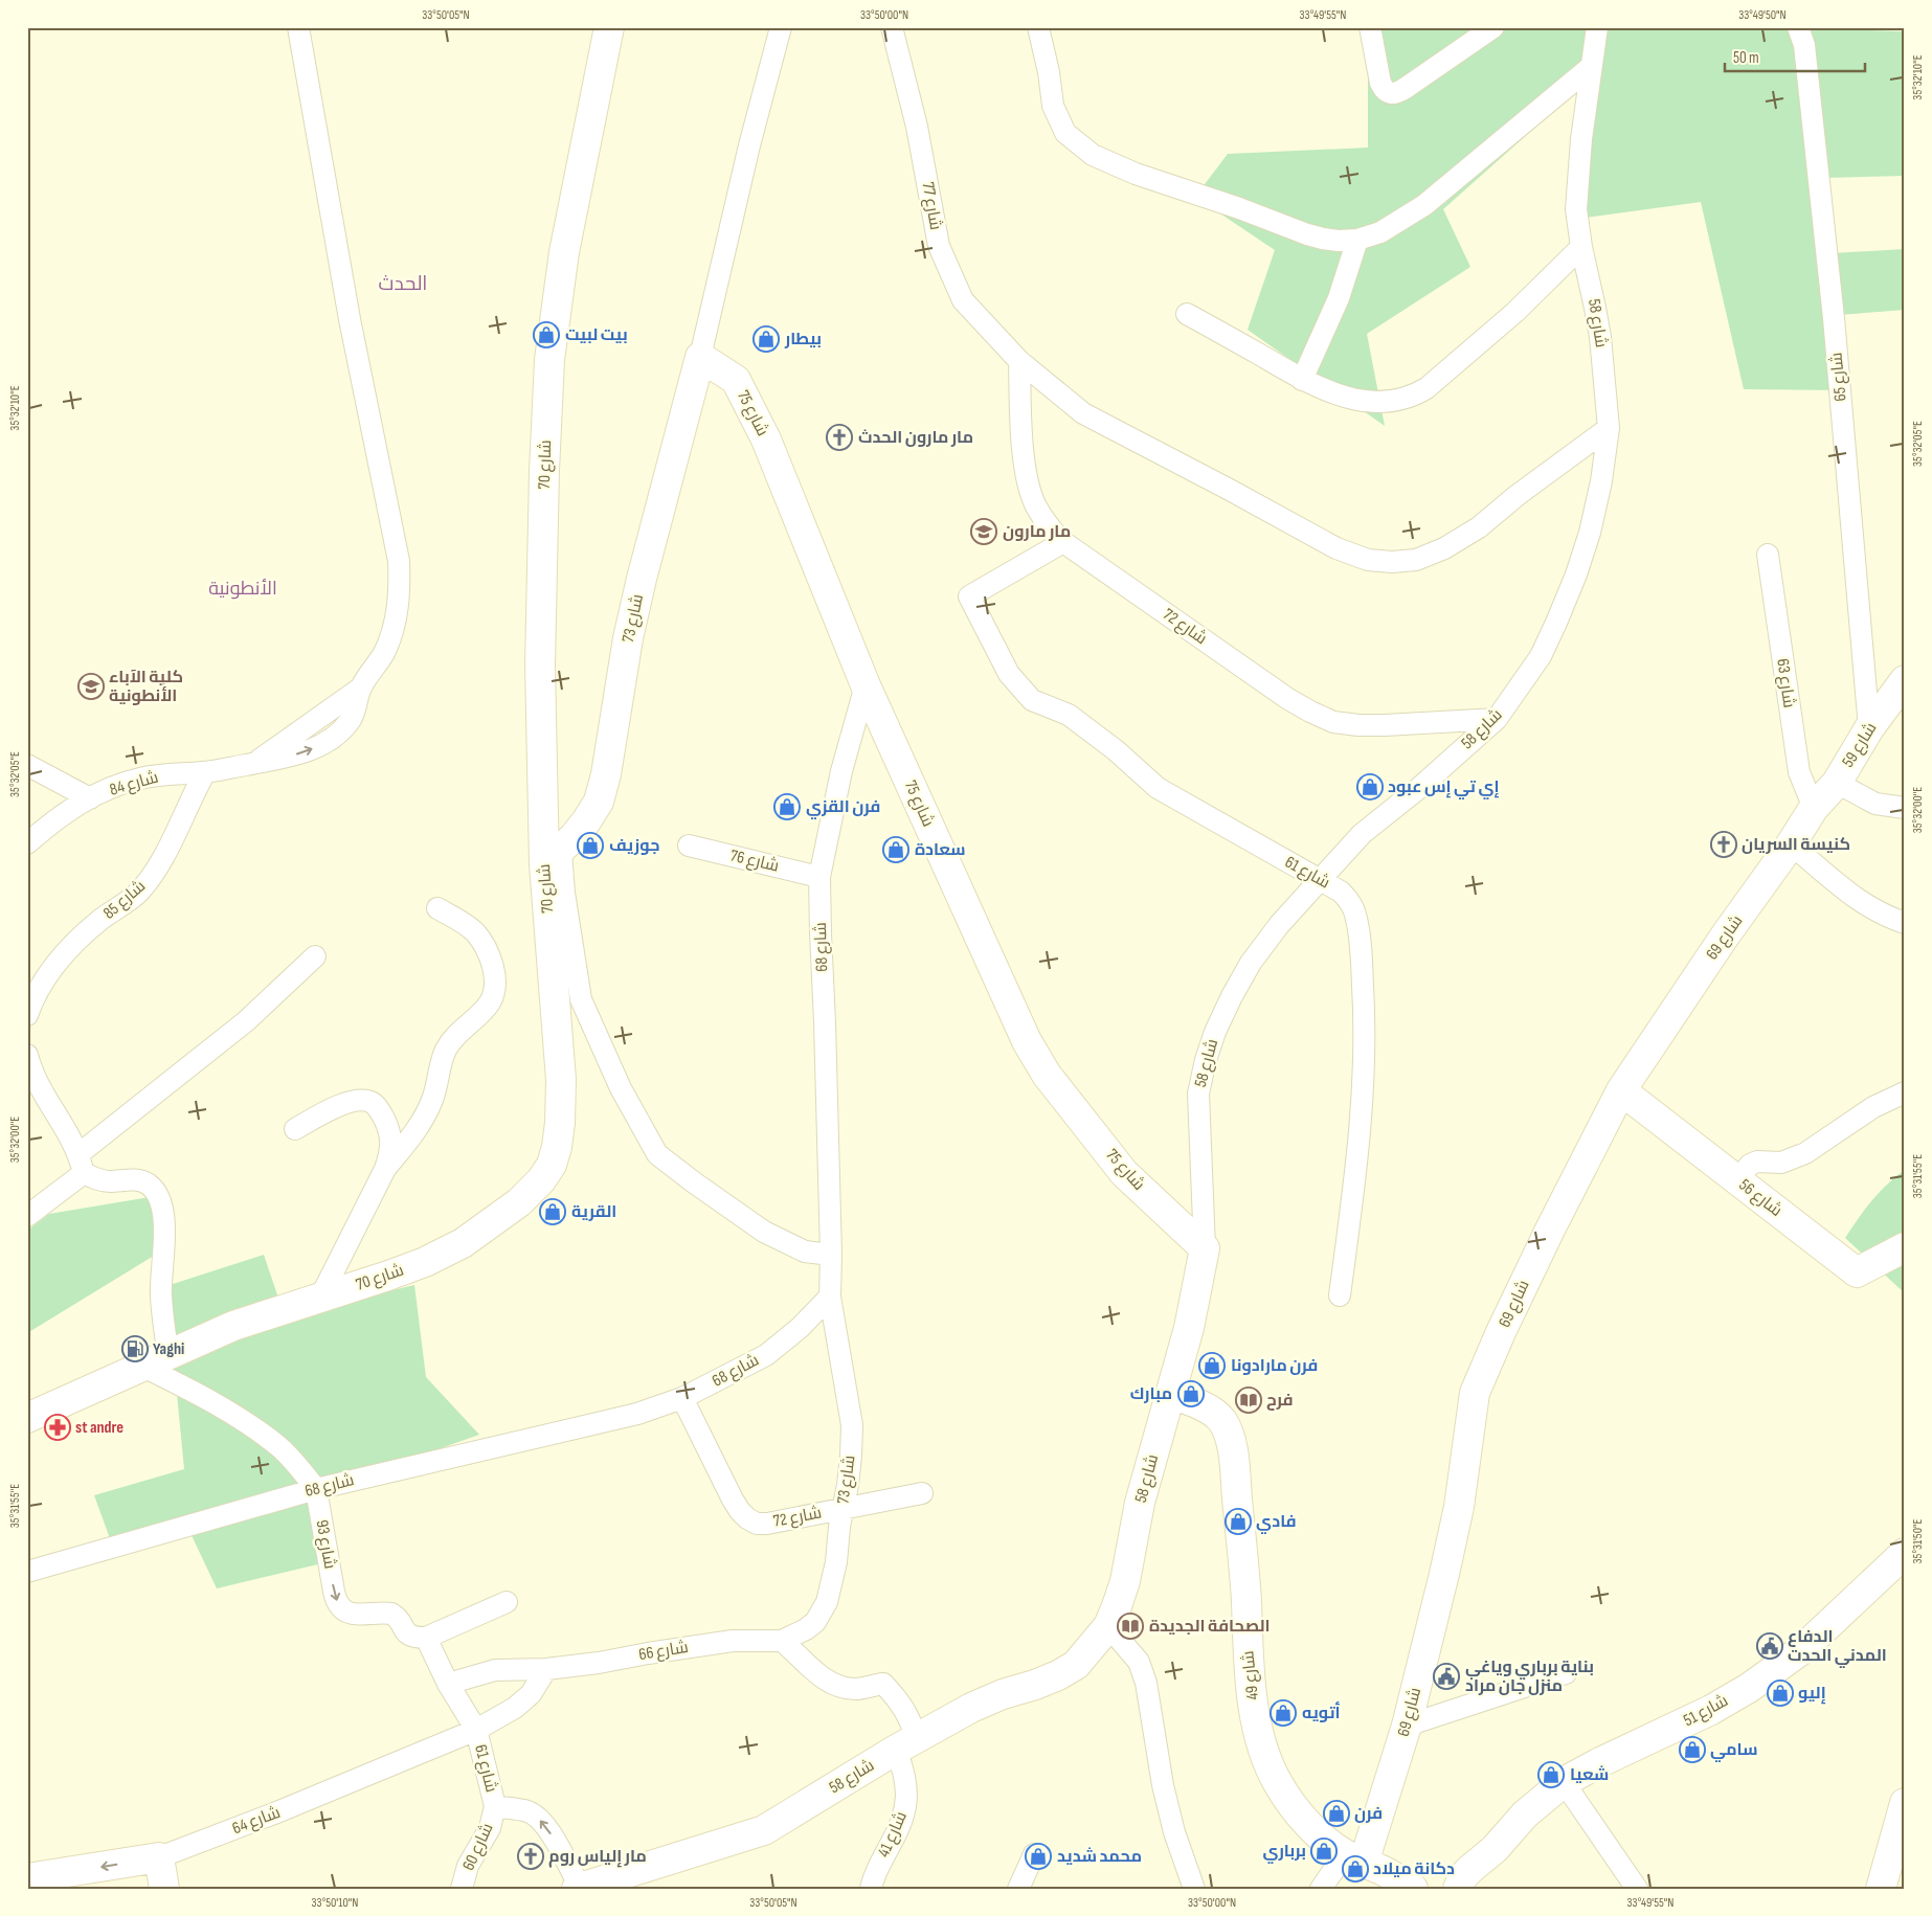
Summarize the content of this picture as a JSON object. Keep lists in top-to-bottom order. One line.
{"streets":{"street":["شارع 77","شارع 58","شارع 65","شارع 75","شارع 70","شارع 73","شارع 72","شارع 63","شارع 59","شارع 84","شارع 76","شارع 61","شارع 85","شارع 69","شارع 68","شارع 56","شارع 93","شارع 66","شارع 49","شارع 51","شارع 64","شارع 41","شارع 60"]},"crossings":[["شارع 77","شارع 58"],["شارع 77","شارع 72"],["شارع 58","شارع 75"],["شارع 58","شارع 72"],["شارع 58","شارع 61"],["شارع 58","شارع 49"],["شارع 58","شارع 41"],["شارع 65","شارع 59"],["شارع 75","شارع 73"],["شارع 75","شارع 68"],["شارع 70","شارع 73"],["شارع 73","شارع 72"],["شارع 73","شارع 68"],["شارع 73","شارع 66"],["شارع 72","شارع 61"],["شارع 72","شارع 68"],["شارع 63","شارع 59"],["شارع 63","شارع 69"],["شارع 59","شارع 69"],["شارع 84","شارع 85"],["شارع 76","شارع 68"],["شارع 61","شارع 64"],["شارع 61","شارع 60"],["شارع 69","شارع 56"],["شارع 69","شارع 49"],["شارع 68","شارع 93"]],"one_way":["شارع 93"],"districts":["الحدث","الأنطونية"],"places":{"shop":["بيت لبيت","بيطار","إي تي إس عبود","فرن القزي","جوزيف","سعادة","القرية","فرن مارادونا","مبارك","فادي","إليو","أتويه","سامي","شعيا","فرن","برباري","محمد شديد","دكانة ميلاد"],"church":["مار مارون الحدث","كنيسة السريان","مار إلياس روم"],"school or university":["مار مارون","كلية الآباء الأنطونية"],"fuel station":["Yaghi"],"library":["فرح","الصحافة الجديدة"],"pharmacy":["st andre"],"public building":["الدفاع المدني الحدت","بناية برباري وياغي منزل جان مراد"]},"scale_bar":"50 m","coordinates":["33°50'05\"N","33°50'00\"N","33°49'55\"N","33°49'50\"N","35°32'10\"E","35°32'05\"E","35°32'00\"E","35°31'55\"E","35°31'50\"E","33°50'10\"N"]}
